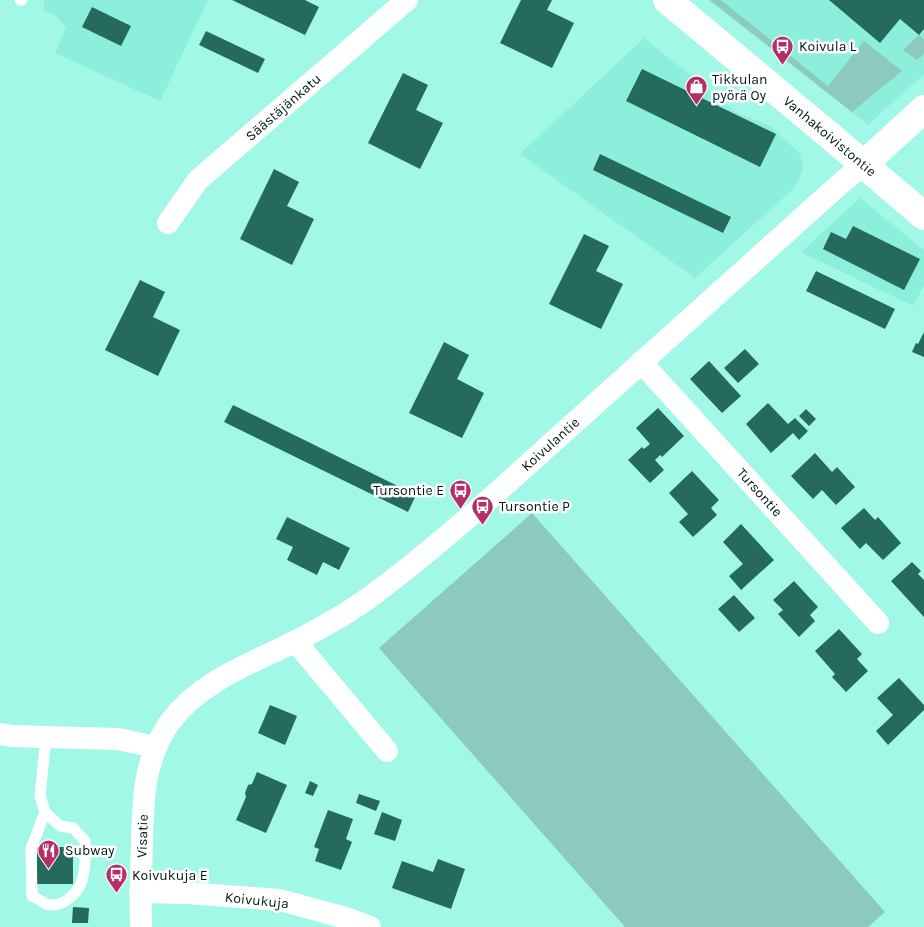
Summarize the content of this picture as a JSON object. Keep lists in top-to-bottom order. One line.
{"streets":{"main road":["Vanhakoivistontie","Koivulantie"],"street":["Säästäjänkatu","Tursontie","Visatie","Koivukuja"]},"crossings":[["Vanhakoivistontie","Koivulantie"],["Koivulantie","Tursontie"],["Koivulantie","Visatie"],["Visatie","Koivukuja"]],"places":{"bus stop":["Koivula L","Tursontie E","Tursontie P","Koivukuja E"],"shop":["Tikkulan pyörä Oy"],"restaurant":["Subway"]}}
